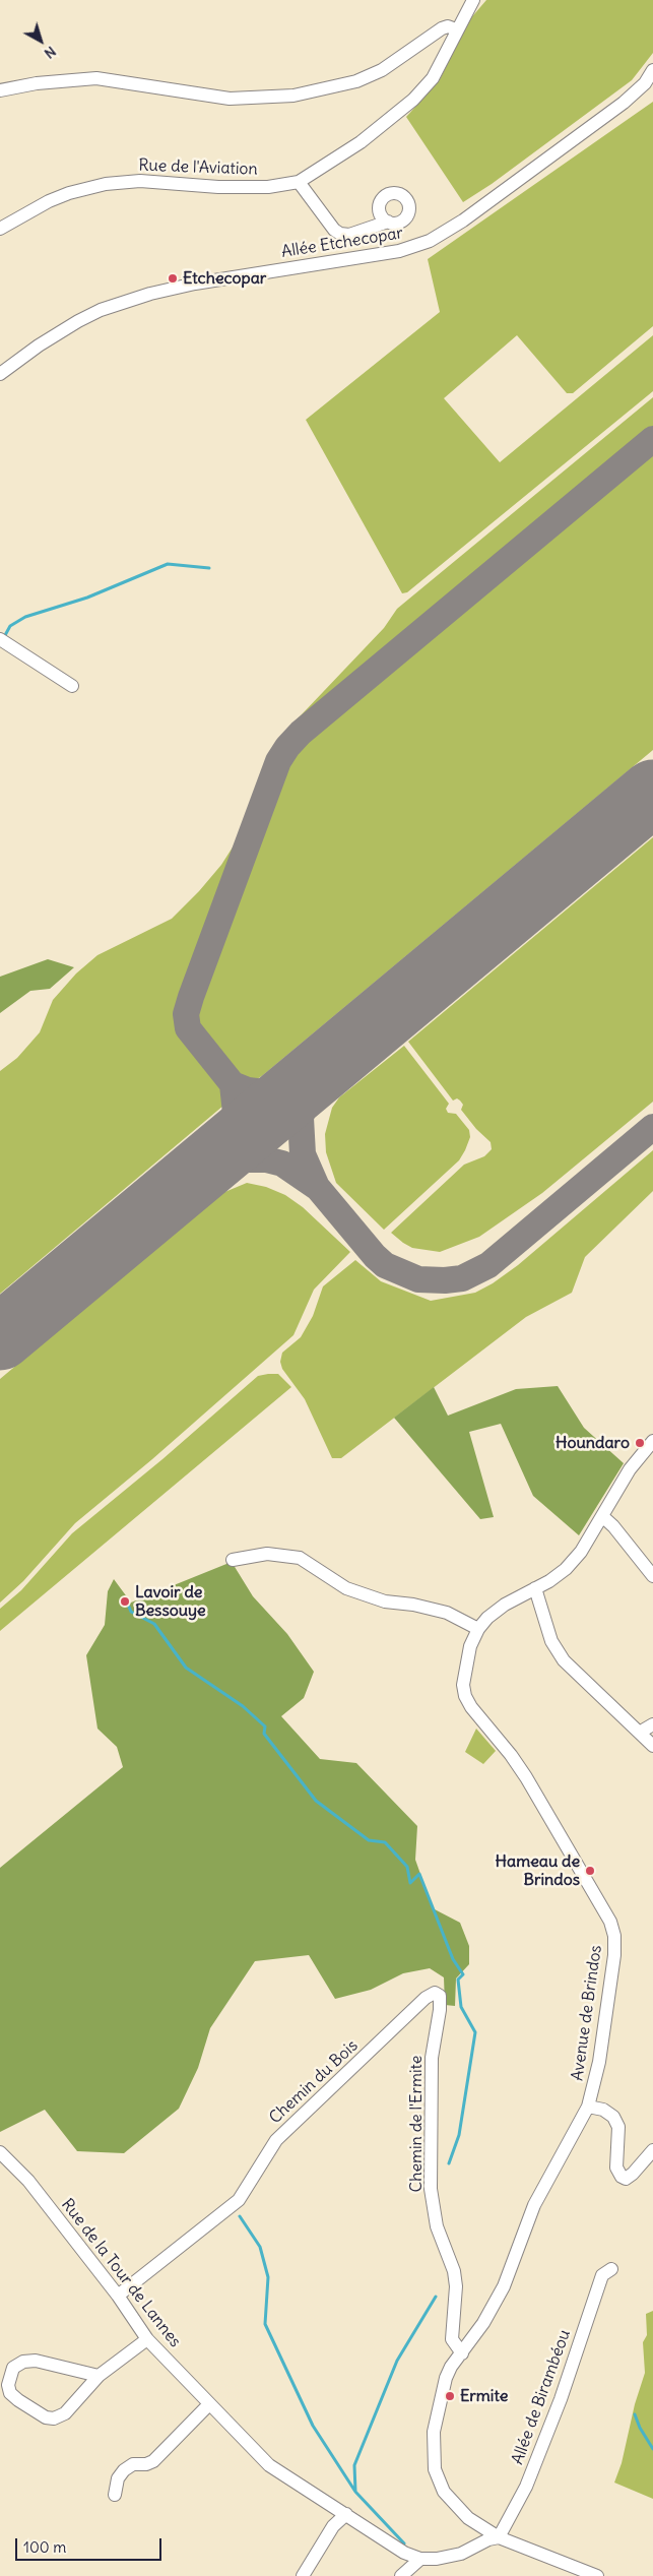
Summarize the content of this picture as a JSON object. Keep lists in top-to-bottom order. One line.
{"streets":{"street":["Rue de l'Aviation","Allée Etchecopar","Avenue de Brindos","Chemin du Bois","Chemin de l'Ermite","Rue de la Tour de Lannes","Allée de Birambéou"]},"crossings":[["Avenue de Brindos","Chemin de l'Ermite"],["Avenue de Brindos","Rue de la Tour de Lannes"],["Avenue de Brindos","Allée de Birambéou"],["Chemin du Bois","Chemin de l'Ermite"],["Chemin du Bois","Rue de la Tour de Lannes"],["Rue de la Tour de Lannes","Allée de Birambéou"]],"places":["Etchecopar","Houndaro","Lavoir de Bessouye","Hameau de Brindos","Ermite"],"scale_bar":"100 m","north":"bottom right"}
